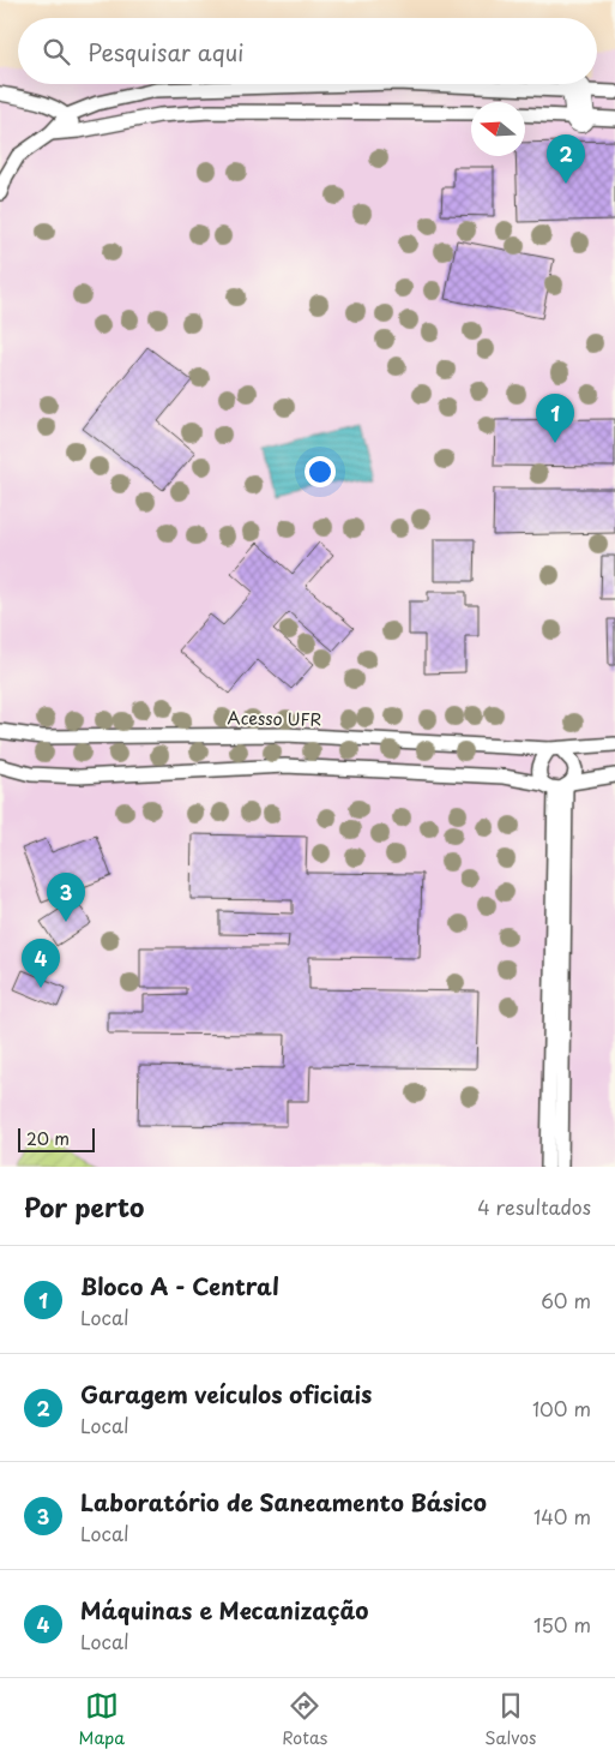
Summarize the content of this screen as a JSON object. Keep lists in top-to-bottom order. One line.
{"streets":{"lane":["Acesso UFR"]},"scale_bar":"20 m","north":"left","page":{"search":"Pesquisar aqui","pins":["2","1","3","4"],"scale":"20 m","heading":["Por perto","4 resultados"],"list":[{"mark":"1","name":"Bloco A - Central","note":"Local","value":"60 m"},{"mark":"2","name":"Garagem veículos oficiais","note":"Local","value":"100 m"},{"mark":"3","name":"Laboratório de Saneamento Básico","note":"Local","value":"140 m"},{"mark":"4","name":"Máquinas e Mecanização","note":"Local","value":"150 m"}],"nav":["Mapa","Rotas","Salvos"]}}
